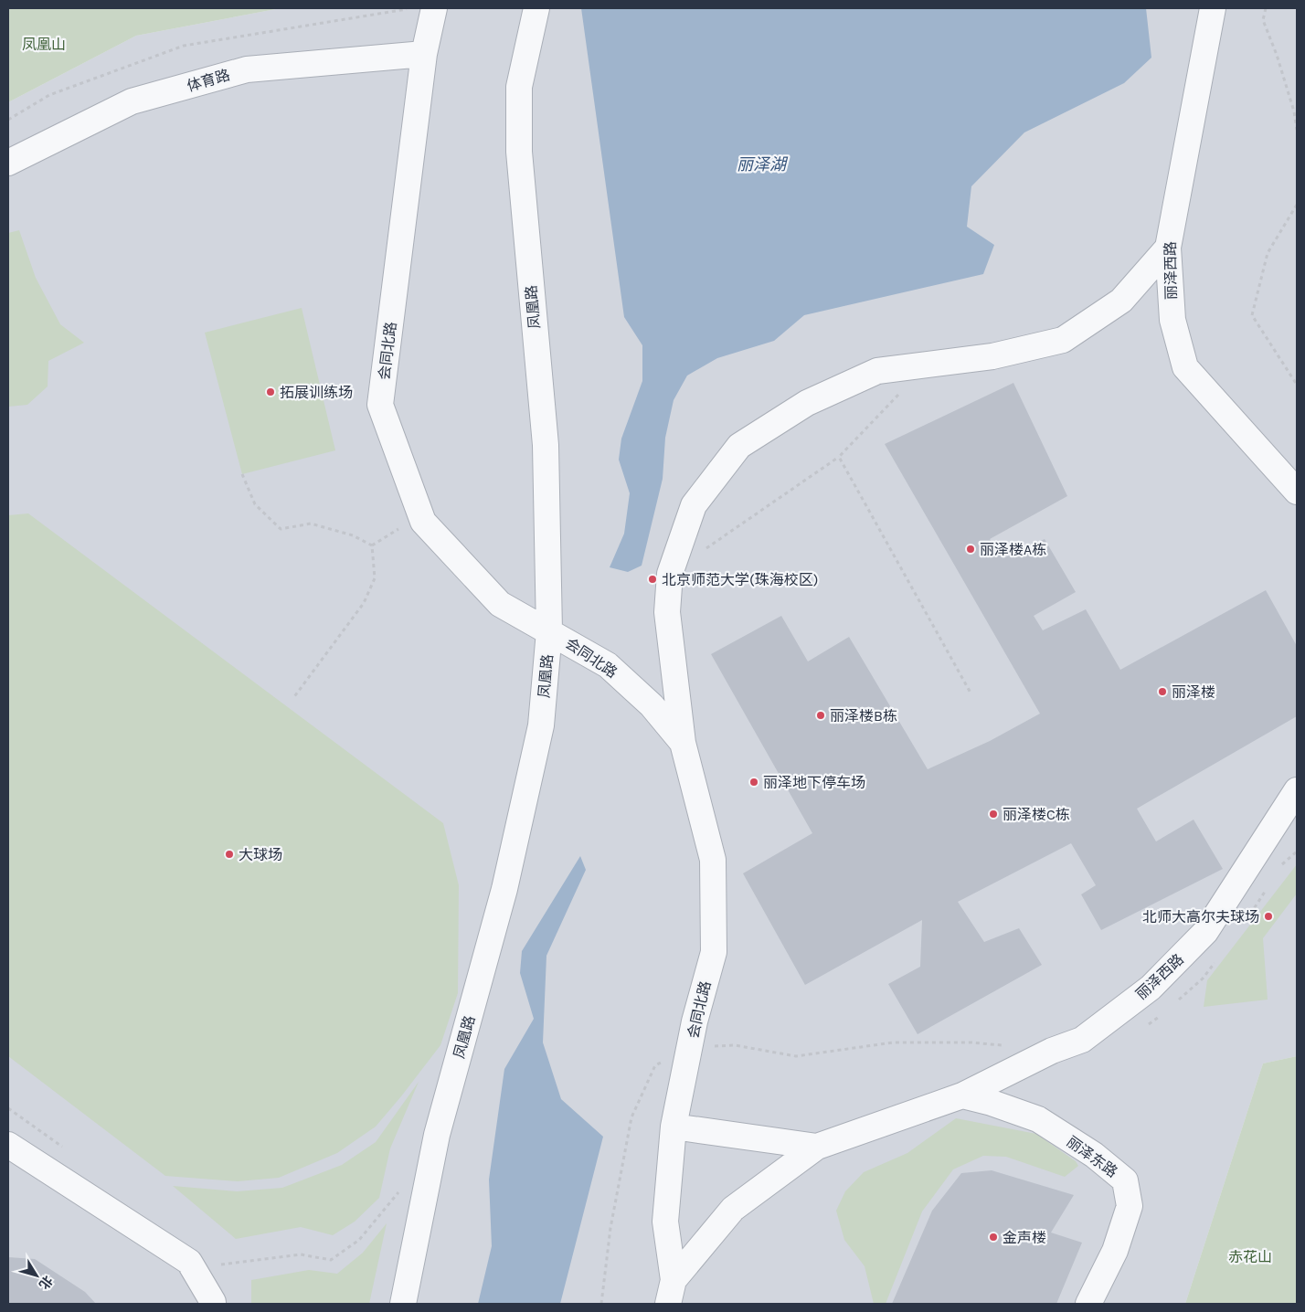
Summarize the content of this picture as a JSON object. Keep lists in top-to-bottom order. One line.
{"streets":{"street":["体育路","丽泽西路","凤凰路","会同北路","丽泽东路"]},"crossings":[["体育路","会同北路"],["丽泽西路","丽泽东路"],["凤凰路","会同北路"]],"water":["丽泽湖"],"parks":["凤凰山","赤花山"],"places":["拓展训练场","丽泽楼A栋","北京师范大学(珠海校区)","丽泽楼","丽泽楼B栋","丽泽地下停车场","丽泽楼C栋","大球场","北师大高尔夫球场","金声楼"],"north":"bottom right"}
